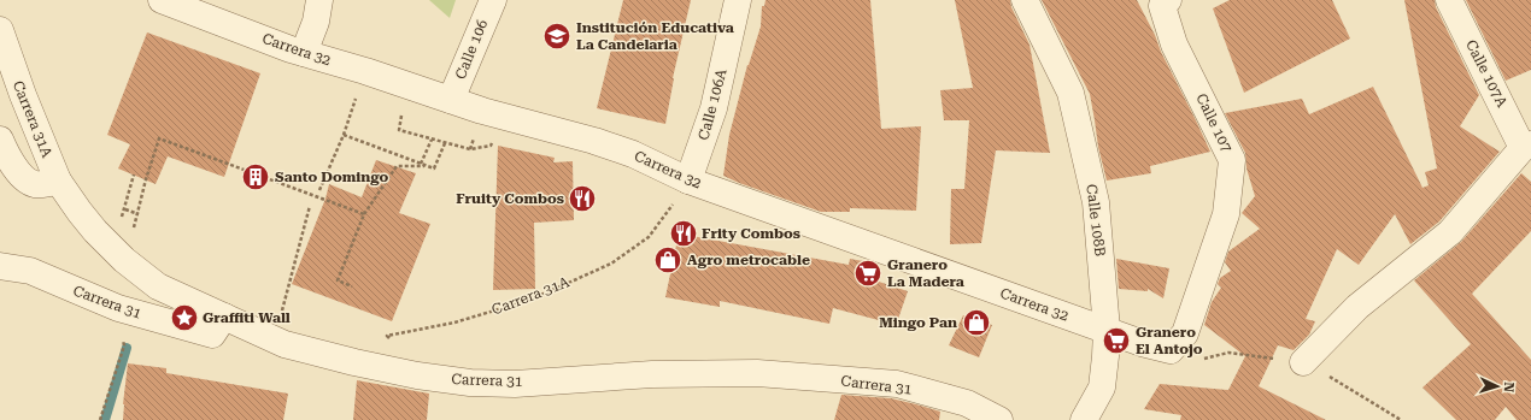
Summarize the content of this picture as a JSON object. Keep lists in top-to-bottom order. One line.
{"streets":{"street":["Carrera 32","Calle 106","Calle 107A","Calle 106A","Carrera 31A","Calle 107","Calle 108B","Carrera 31"]},"crossings":[["Carrera 32","Calle 106"],["Carrera 32","Calle 106A"],["Carrera 32","Carrera 31A"],["Carrera 32","Calle 107"],["Carrera 32","Calle 108B"],["Calle 106A","Carrera 31A"],["Carrera 31A","Carrera 31"]],"places":{"school or university":["Institución Educativa La Candelaria"],"building":["Santo Domingo"],"restaurant":["Fruity Combos","Frity Combos"],"shop":["Agro metrocable","Mingo Pan"],"supermarket":["Granero La Madera","Granero El Antojo"],"place":["Graffiti Wall"]},"north":"right"}
